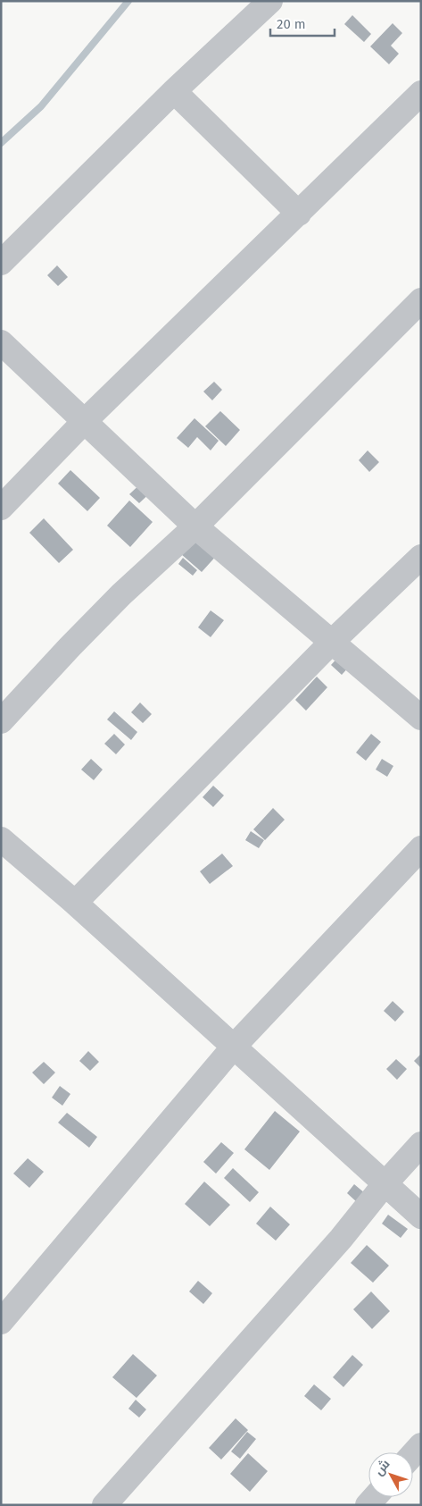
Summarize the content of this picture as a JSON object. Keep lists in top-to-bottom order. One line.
{"scale_bar":"20 m","north":"top left"}
